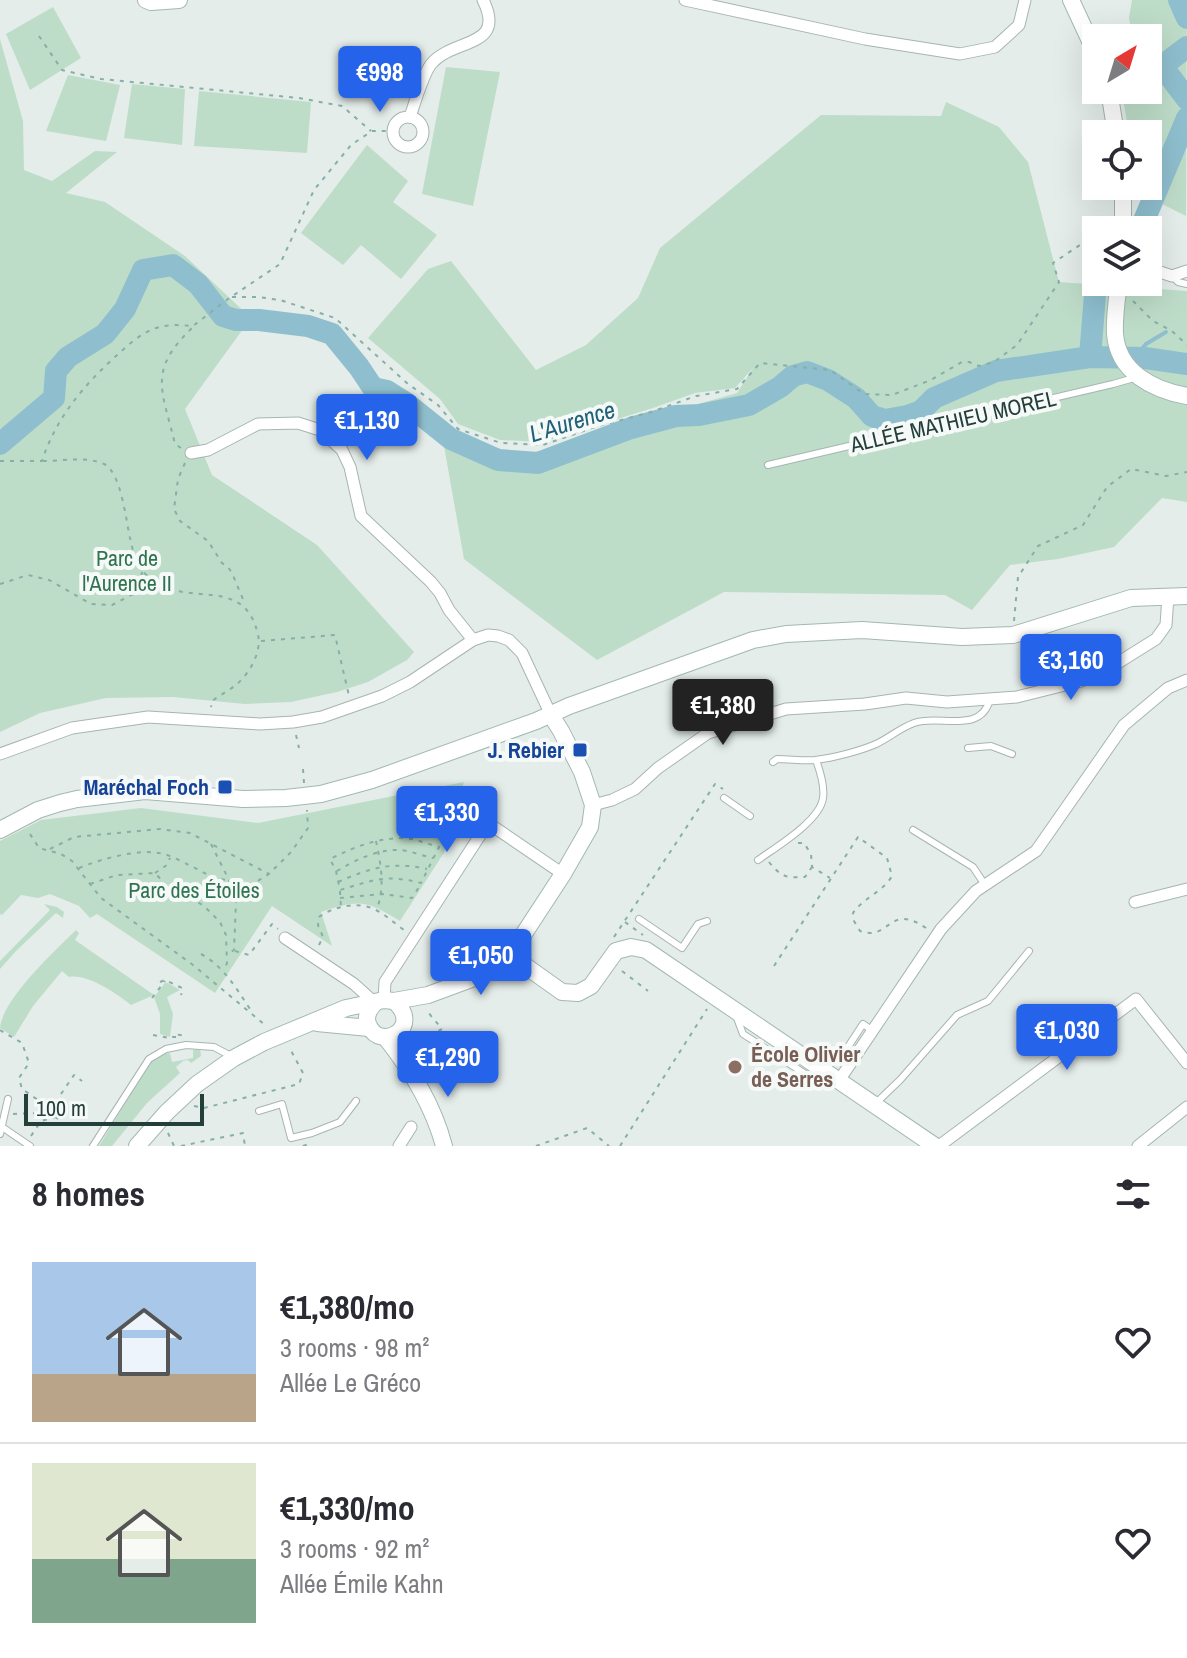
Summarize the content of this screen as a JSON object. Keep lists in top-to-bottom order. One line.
{"streets":{"lane":["ALLÉE MATHIEU MOREL"]},"water":["L'Aurence"],"parks":["Parc de l'Aurence II","Parc des Étoiles"],"places":{"transit":["J. Rebier","Maréchal Foch"],"other":["École Olivier de Serres"]},"scale_bar":"100 m","north":"top right","page":{"price":["€998","€1,130","€3,160","€1,380","€1,330","€1,050","€1,030","€1,290"],"scale":"100 m","heading":"8 homes","list":[{"name":"€1,380/mo","note":"3 rooms · 98 m² · Allée Le Gréco"},{"name":"€1,330/mo","note":"3 rooms · 92 m² · Allée Émile Kahn"}]}}
